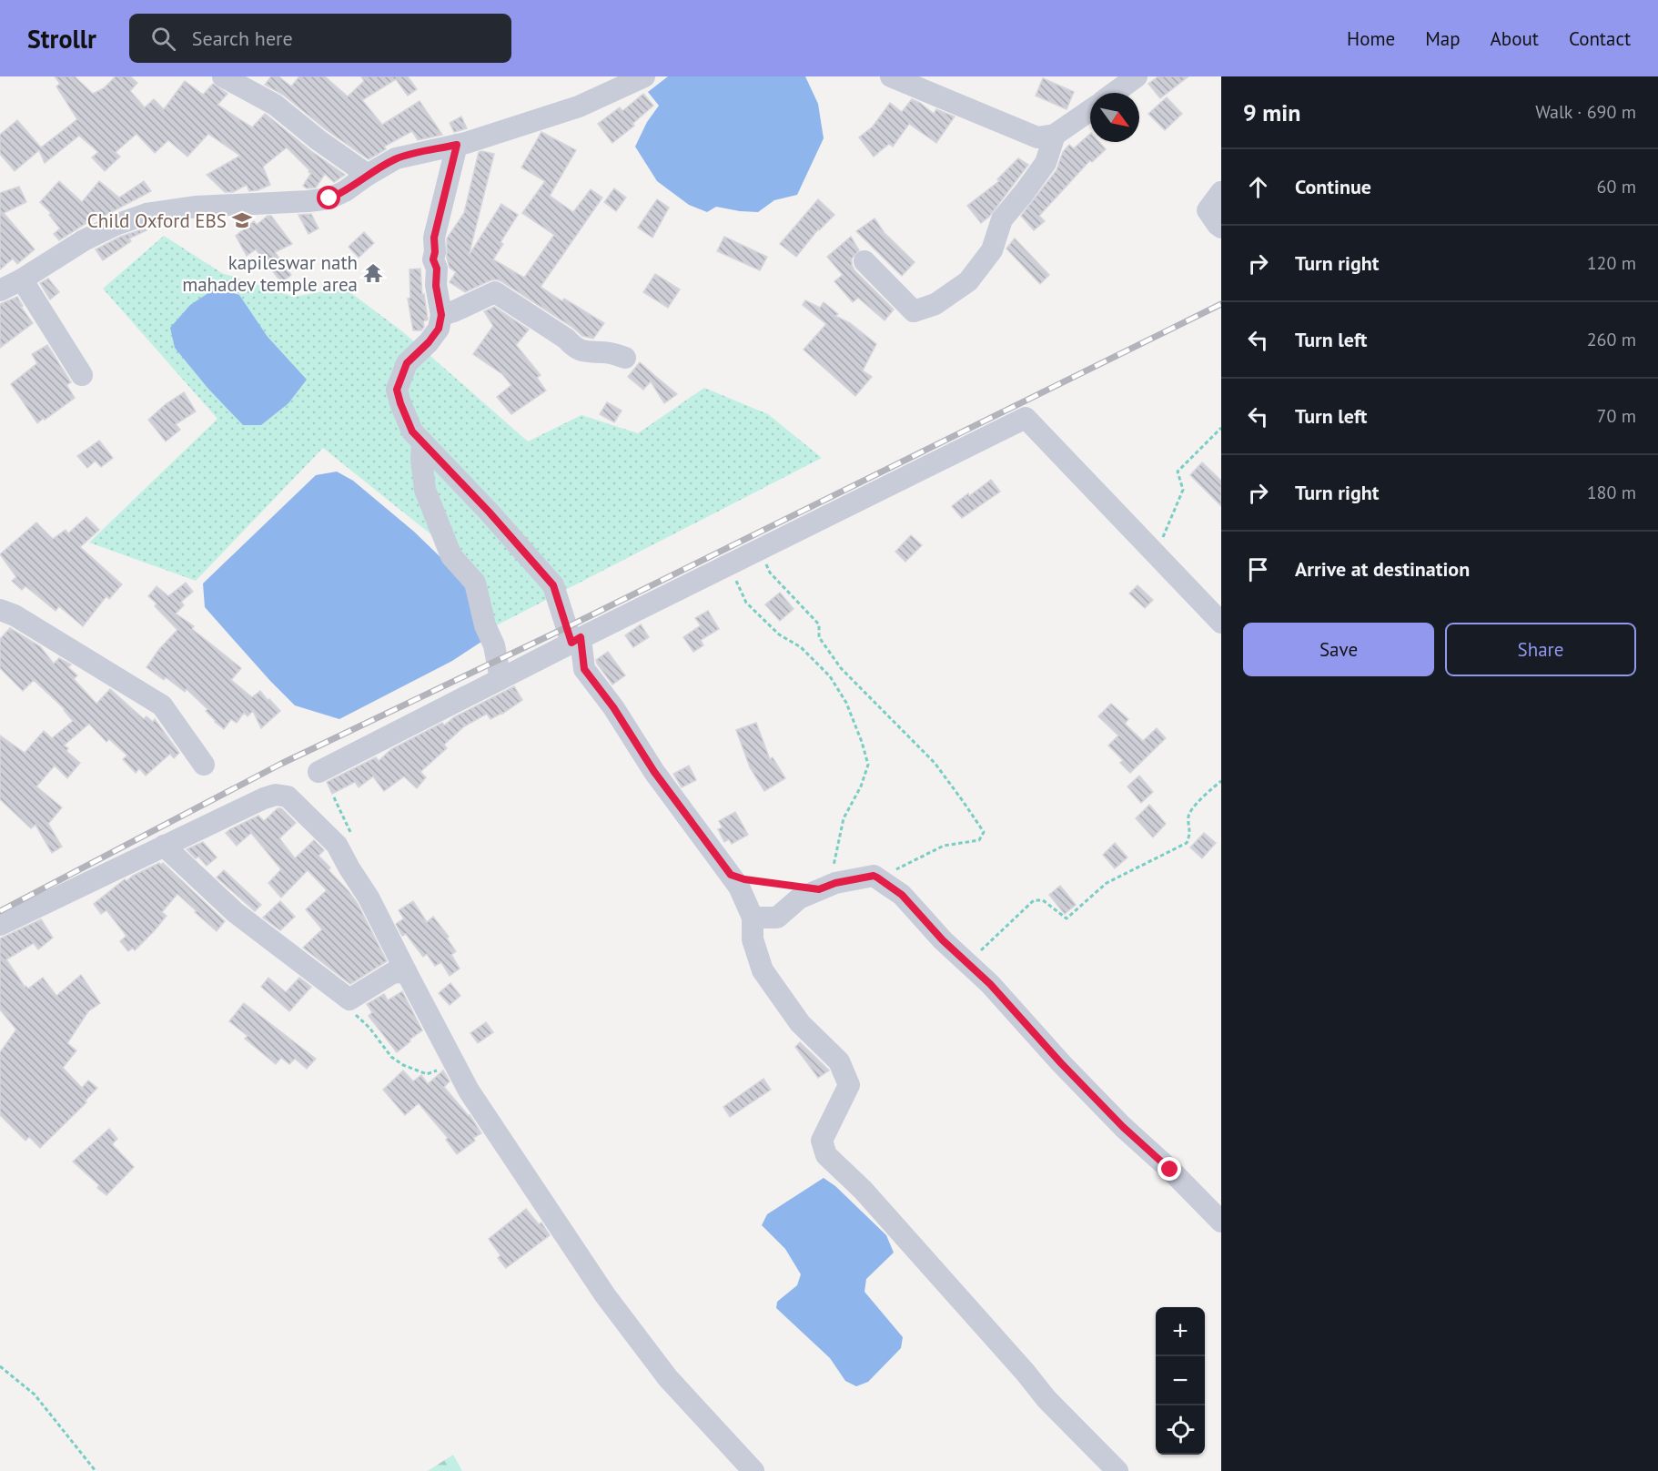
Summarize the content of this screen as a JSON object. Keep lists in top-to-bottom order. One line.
{"places":{"school or university":["Child Oxford EBS"],"temple":["kapileswar nath mahadev temple area"]},"north":"bottom right","page":{"header":"Strollr","search":"Search here","nav":["Home","Map","About","Contact"],"heading":["9 min","Walk · 690 m"],"list":[["Continue","60 m"],["Turn right","120 m"],["Turn left","260 m"],["Turn left","70 m"],["Turn right","180 m"],"Arrive at destination"],"buttons":["Save","Share"],"map_buttons":["+","−"]}}
